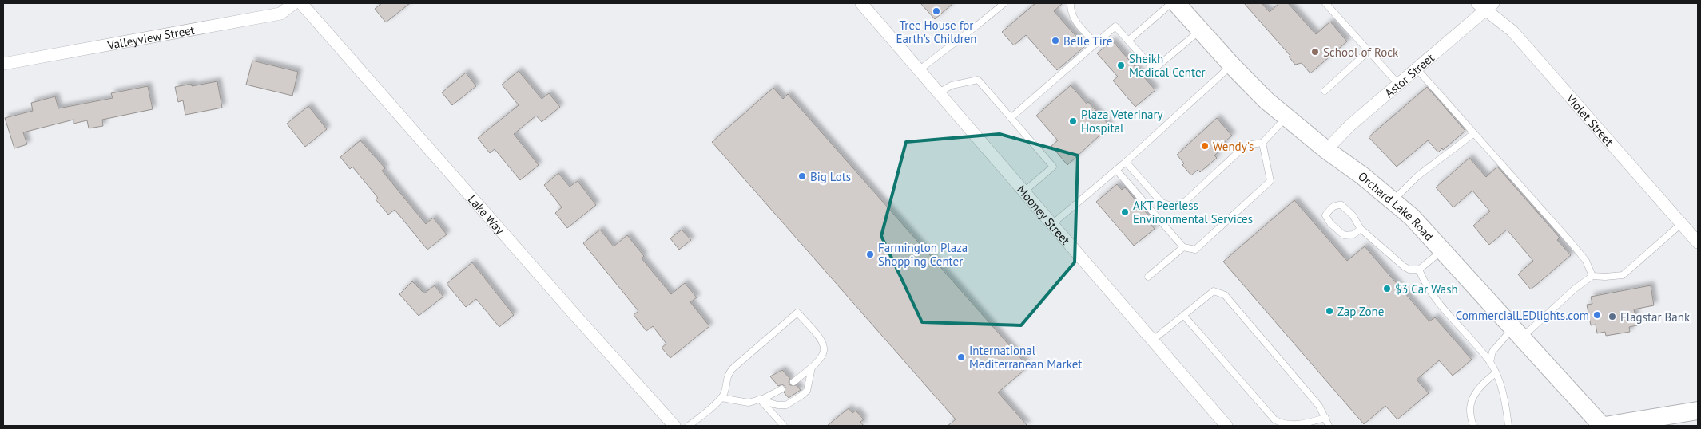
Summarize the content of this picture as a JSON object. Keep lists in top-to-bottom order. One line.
{"streets":{"main road":["Orchard Lake Road"],"street":["Valleyview Street","Astor Street","Violet Street","Mooney Street","Lake Way"]},"crossings":[["Astor Street","Violet Street"],["Astor Street","Orchard Lake Road"]],"places":["Tree House for Earth's Children","Belle Tire","School of Rock","Sheikh Medical Center","Plaza Veterinary Hospital","Wendy's","Big Lots","AKT Peerless Environmental Services","Farmington Plaza Shopping Center","$3 Car Wash","Zap Zone","CommercialLEDlights.com","Flagstar Bank","International Mediterranean Market"]}
